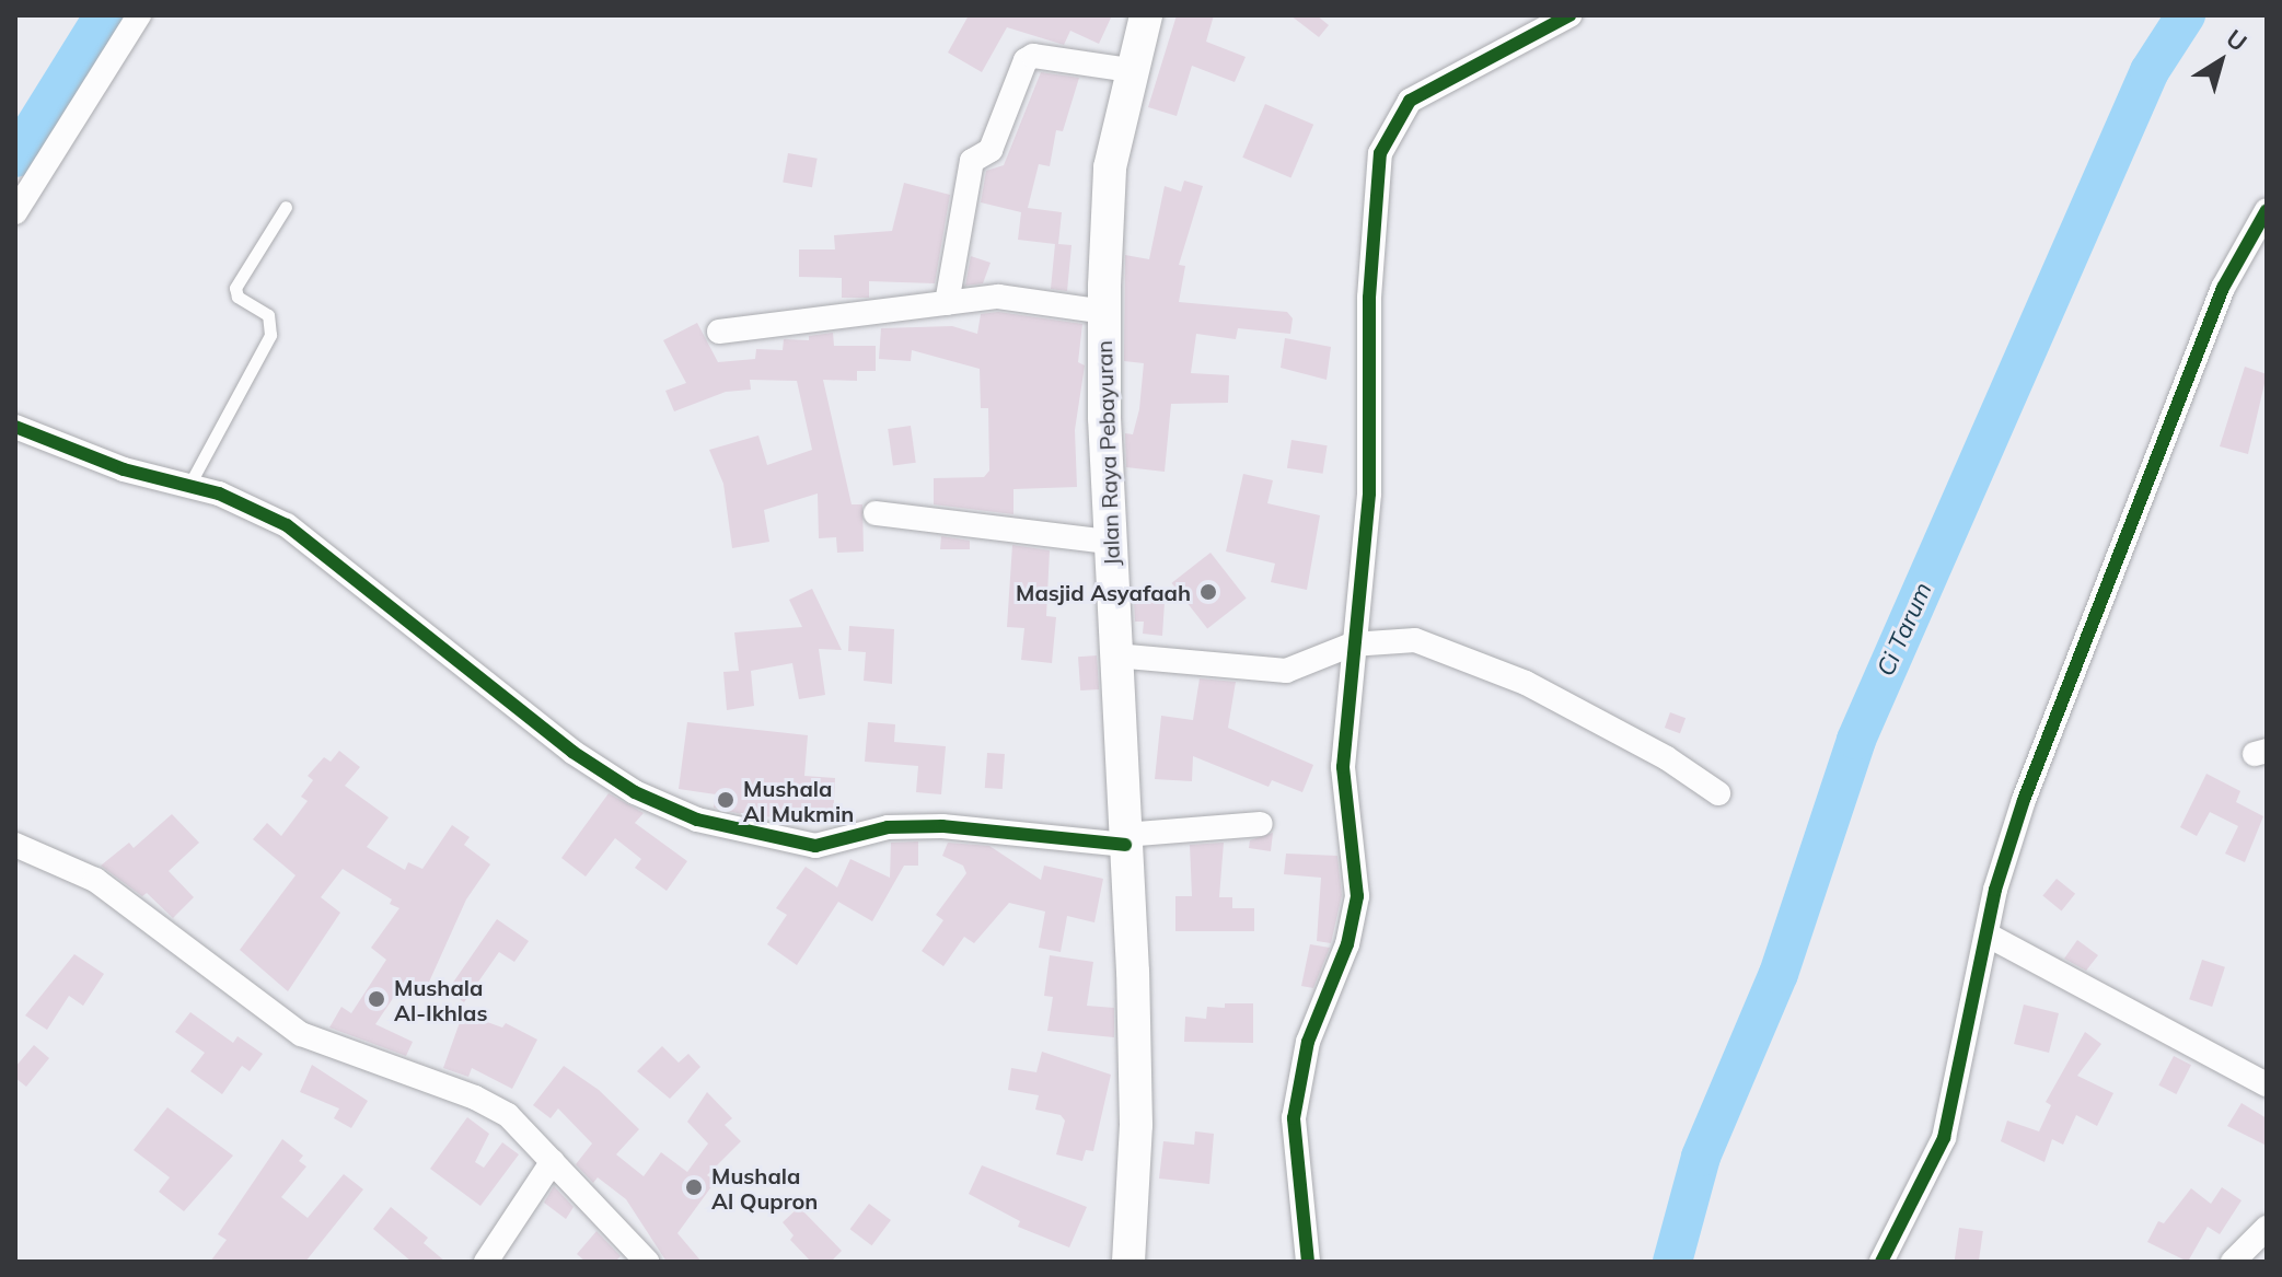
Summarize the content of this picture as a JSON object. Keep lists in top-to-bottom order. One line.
{"streets":{"main road":["Jalan Raya Pebayuran"]},"water":["Ci Tarum"],"places":["Masjid Asyafaah","Mushala Al Mukmin","Mushala Al-Ikhlas","Mushala Al Qupron"],"north":"top right"}
